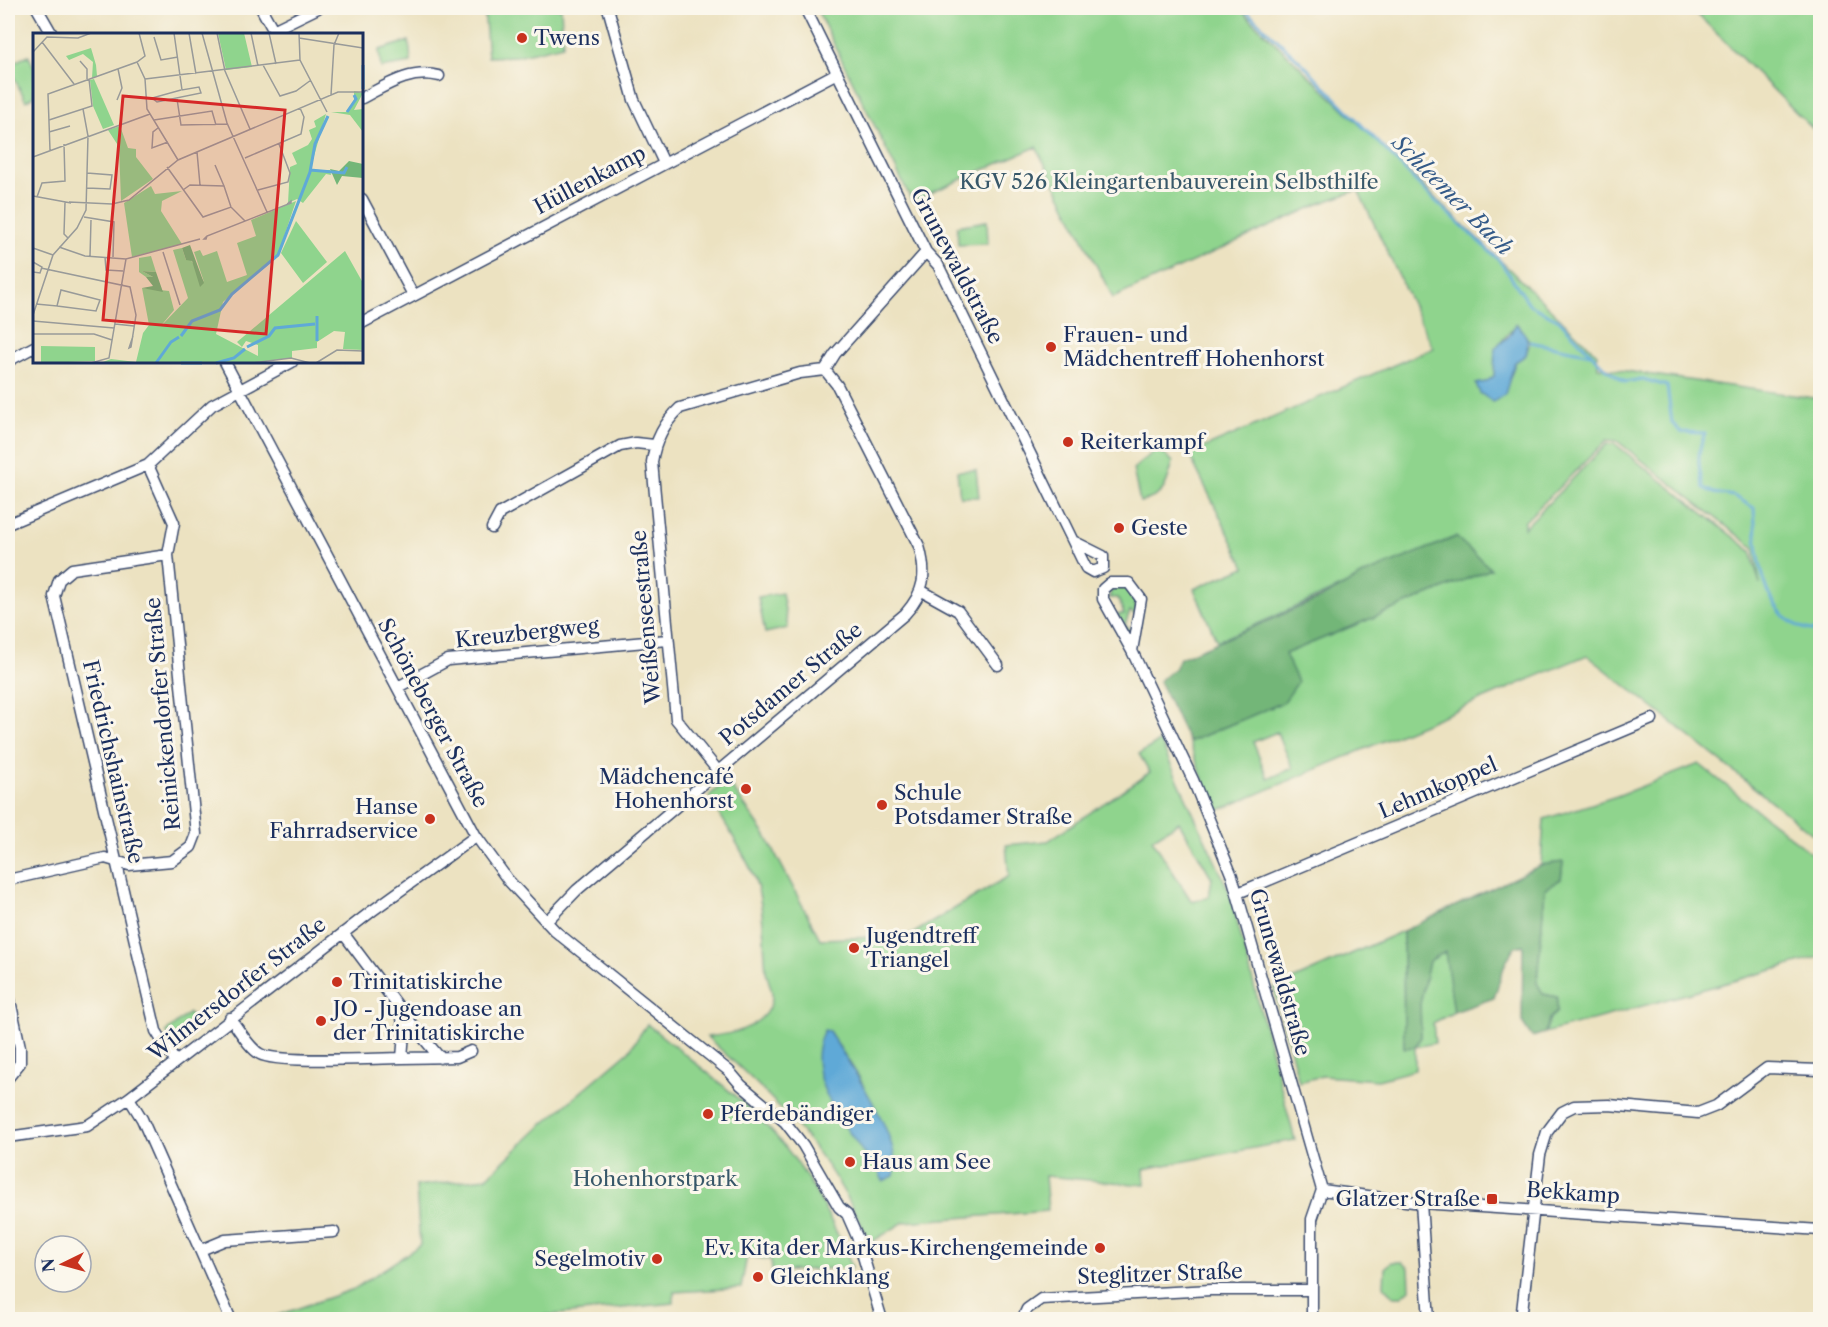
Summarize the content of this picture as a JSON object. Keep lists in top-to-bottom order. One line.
{"streets":{"street":["Hüllenkamp","Grunewaldstraße","Weißenseestraße","Kreuzbergweg","Potsdamer Straße","Schöneberger Straße","Reinickendorfer Straße","Friedrichshainstraße","Lehmkoppel","Wilmersdorfer Straße","Bekkamp","Steglitzer Straße"]},"crossings":[["Hüllenkamp","Grunewaldstraße"],["Grunewaldstraße","Lehmkoppel"],["Grunewaldstraße","Bekkamp"],["Weißenseestraße","Kreuzbergweg"],["Weißenseestraße","Potsdamer Straße"],["Kreuzbergweg","Schöneberger Straße"],["Potsdamer Straße","Schöneberger Straße"],["Schöneberger Straße","Wilmersdorfer Straße"],["Reinickendorfer Straße","Friedrichshainstraße"],["Friedrichshainstraße","Wilmersdorfer Straße"]],"water":["Schleemer Bach"],"parks":["KGV 526 Kleingartenbauverein Selbsthilfe","Hohenhorstpark"],"places":{"other":["Twens","Frauen- und Mädchentreff Hohenhorst","Reiterkampf","Geste","Mädchencafé Hohenhorst","Schule Potsdamer Straße","Hanse Fahrradservice","Jugendtreff Triangel","Trinitatiskirche","JO - Jugendoase an der Trinitatiskirche","Pferdebändiger","Haus am See","Ev. Kita der Markus-Kirchengemeinde","Segelmotiv","Gleichklang"],"transit":["Glatzer Straße"]},"north":"left"}
